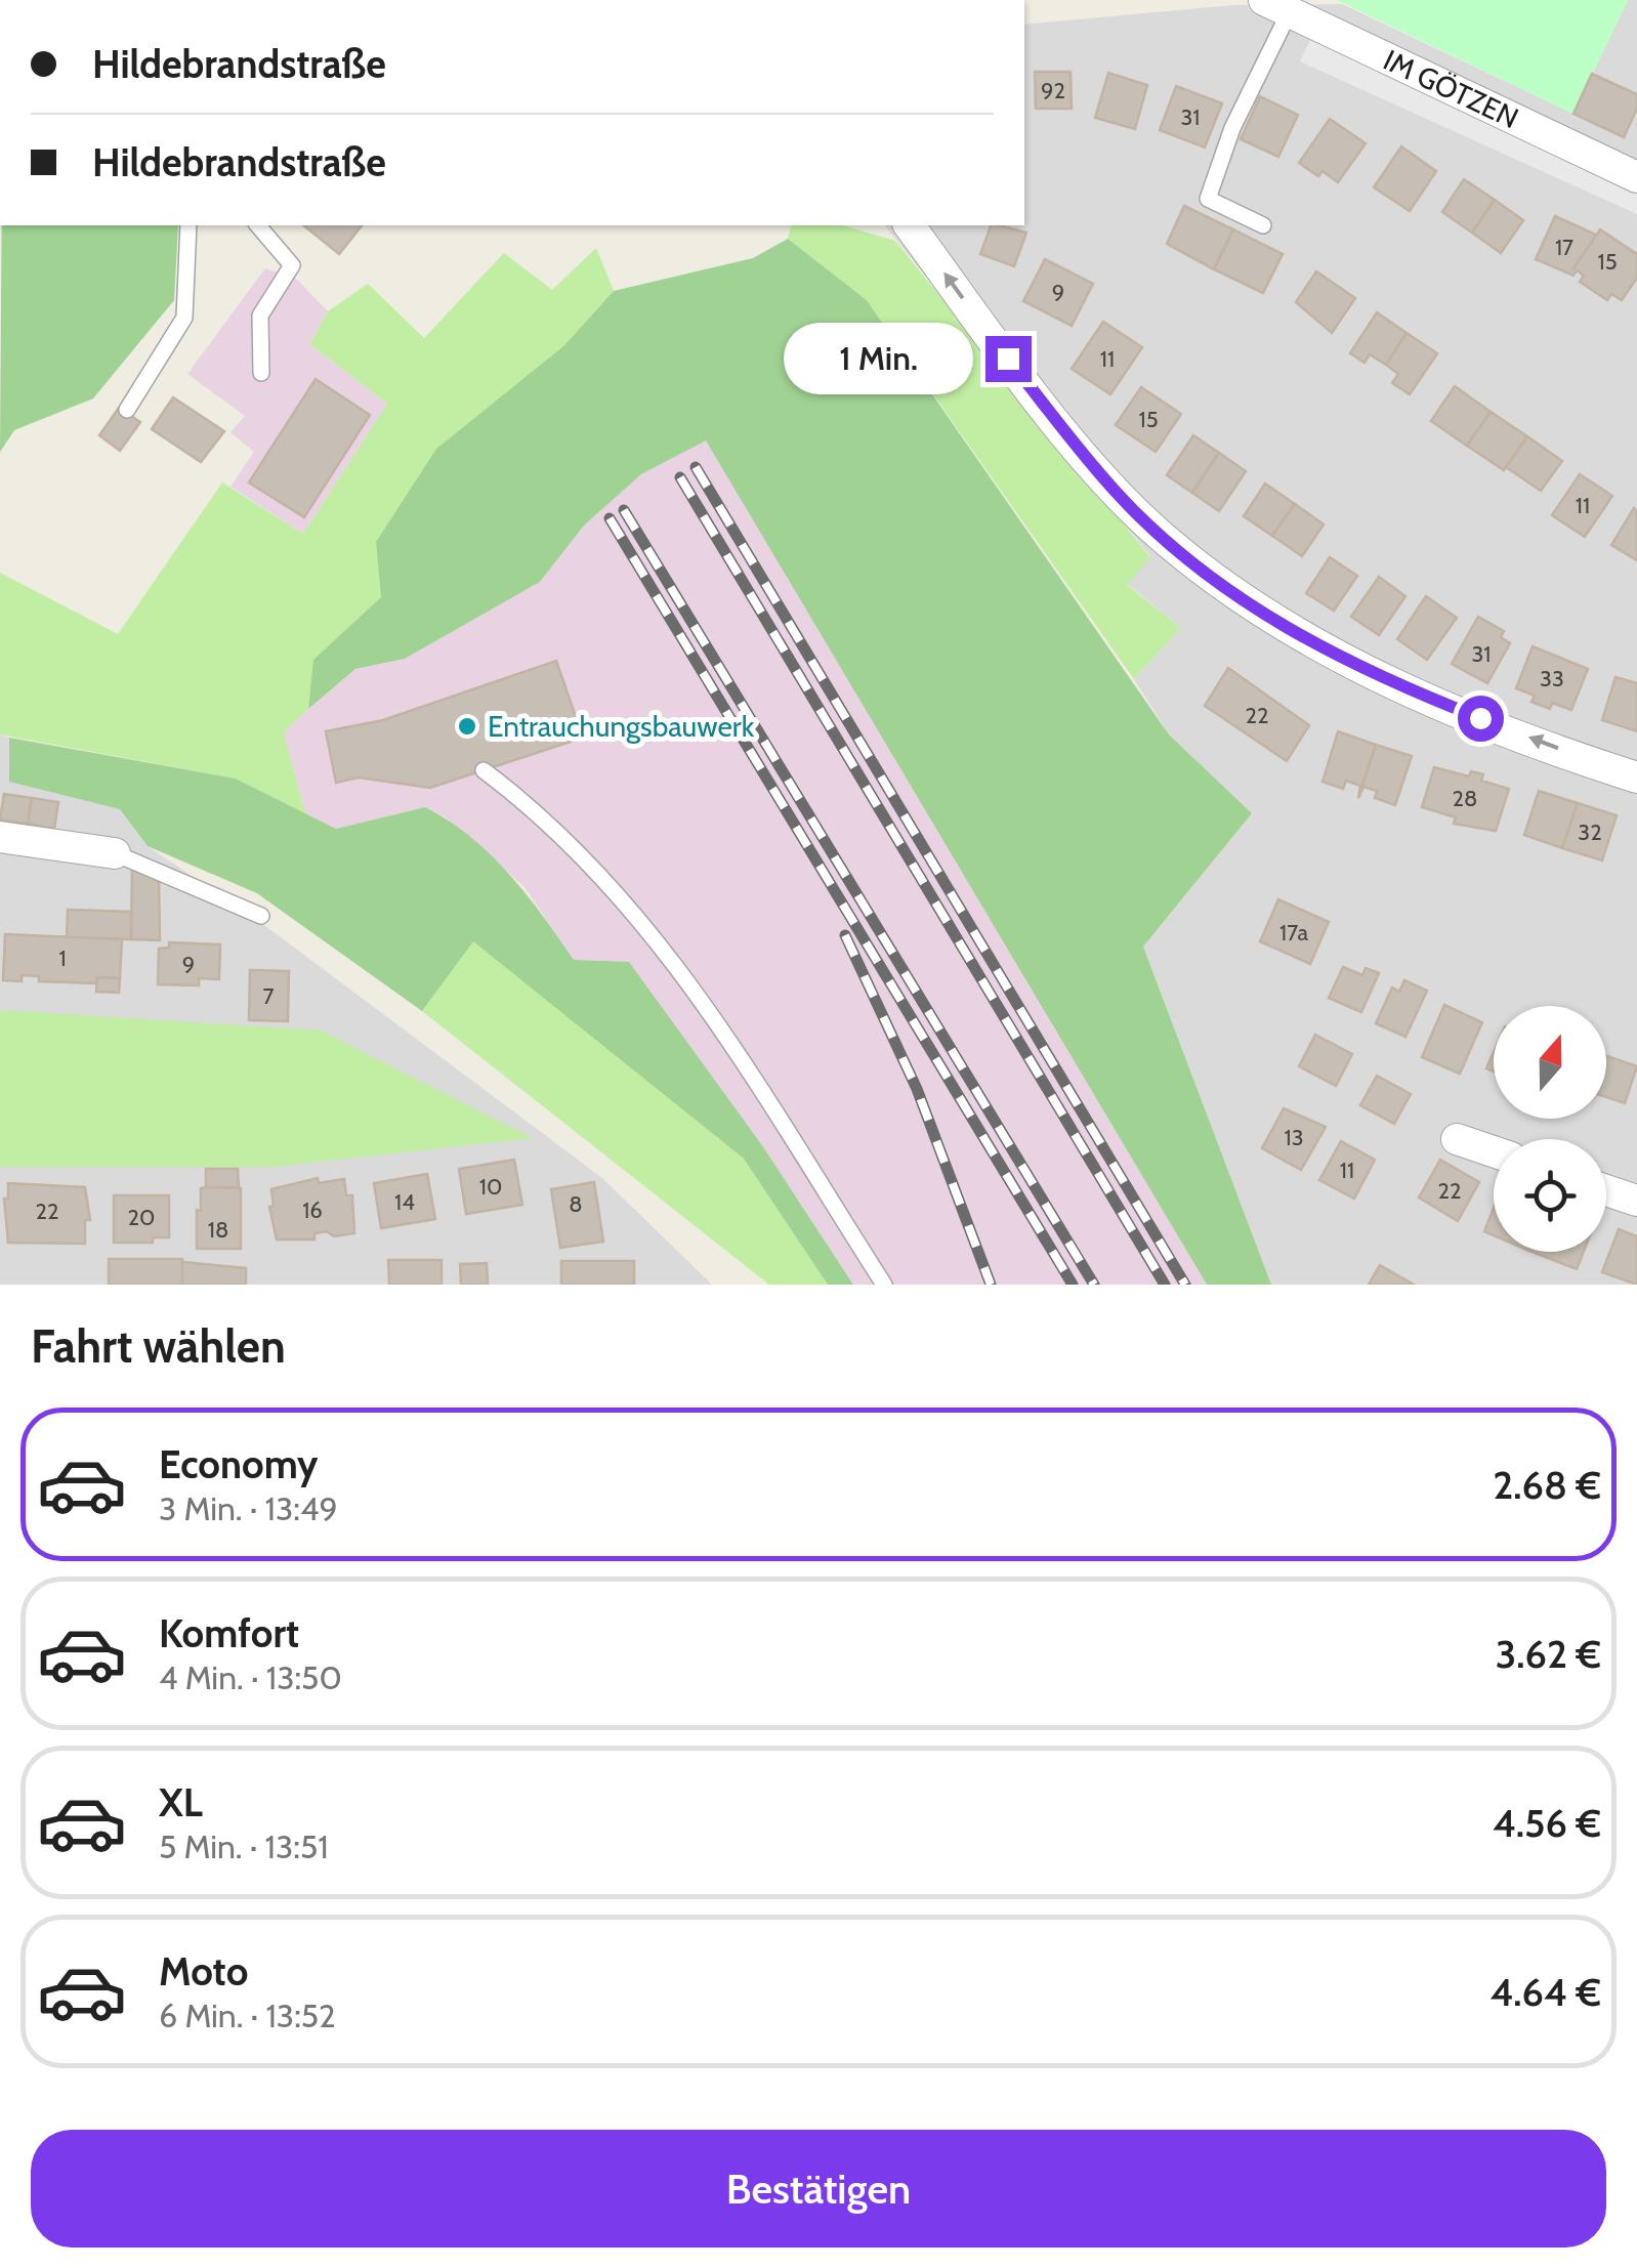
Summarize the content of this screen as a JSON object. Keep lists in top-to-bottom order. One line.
{"streets":{"street":["IM GÖTZEN"]},"places":["Entrauchungsbauwerk"],"house_numbers":["92","31","17","15","9","11","15","11","31","33","22","28","32","17a","1","9","7","13","11","10","22","14","8","16","22","20","18"],"north":"top","page":{"banner":["Hildebrandstraße","Hildebrandstraße"],"bubble":"1 Min.","heading":"Fahrt wählen","list":[{"name":"Economy","note":"3 Min. · 13:49","value":"2.68 €"},{"name":"Komfort","note":"4 Min. · 13:50","value":"3.62 €"},{"name":"XL","note":"5 Min. · 13:51","value":"4.56 €"},{"name":"Moto","note":"6 Min. · 13:52","value":"4.64 €"}],"buttons":"Bestätigen"}}
